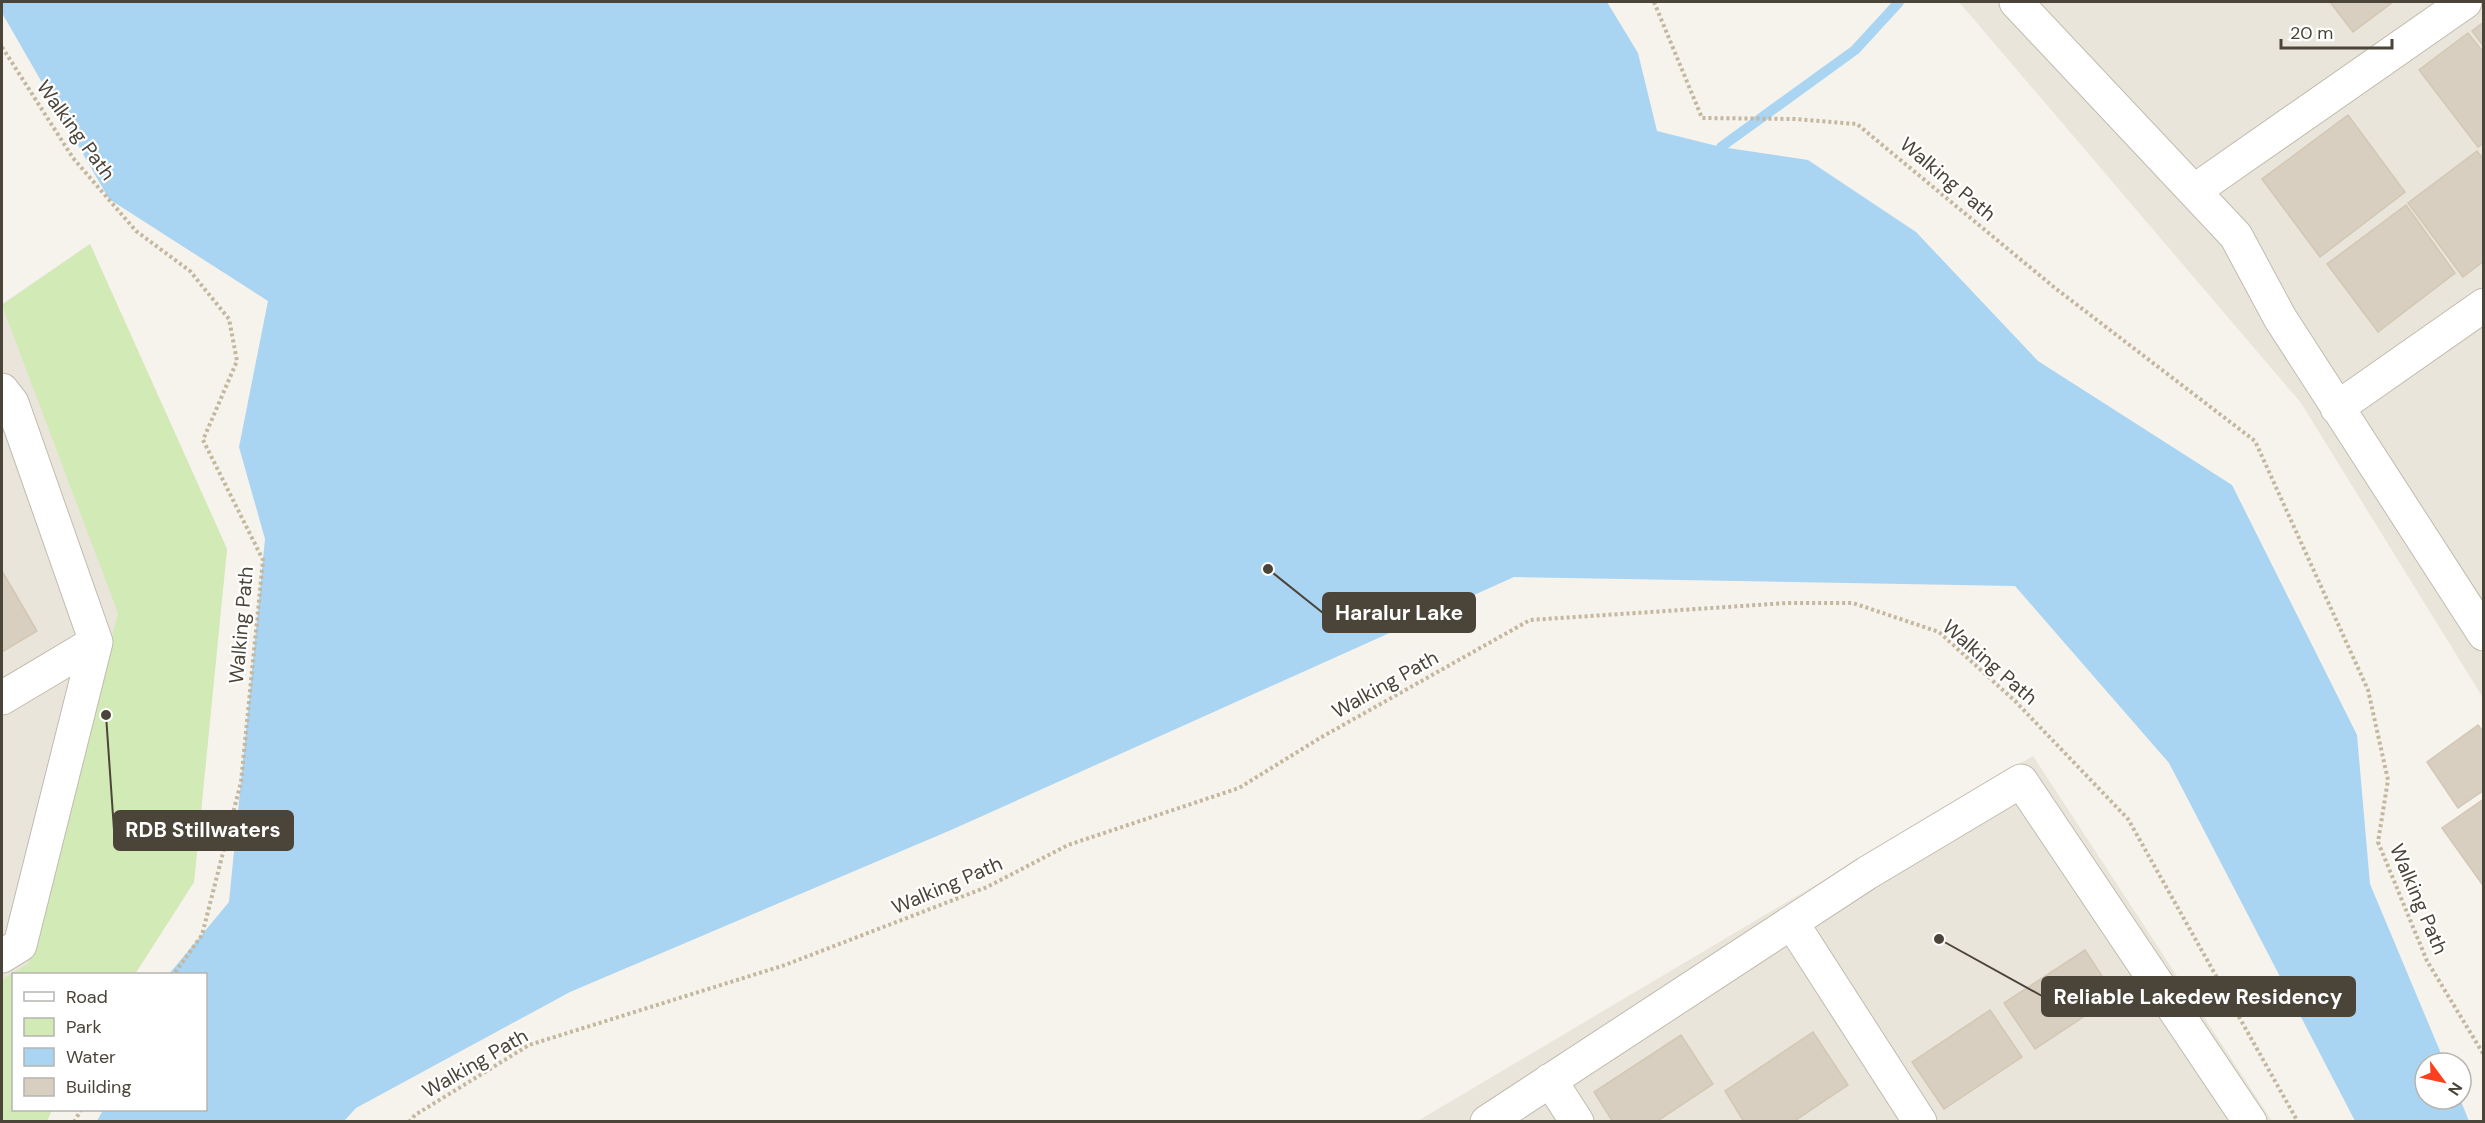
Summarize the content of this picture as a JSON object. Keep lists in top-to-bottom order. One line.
{"streets":{"path":["Walking Path"]},"places":["Haralur Lake","RDB Stillwaters","Reliable Lakedew Residency"],"legend":["Road","Park","Water","Building"],"scale_bar":"20 m","north":"bottom right"}
